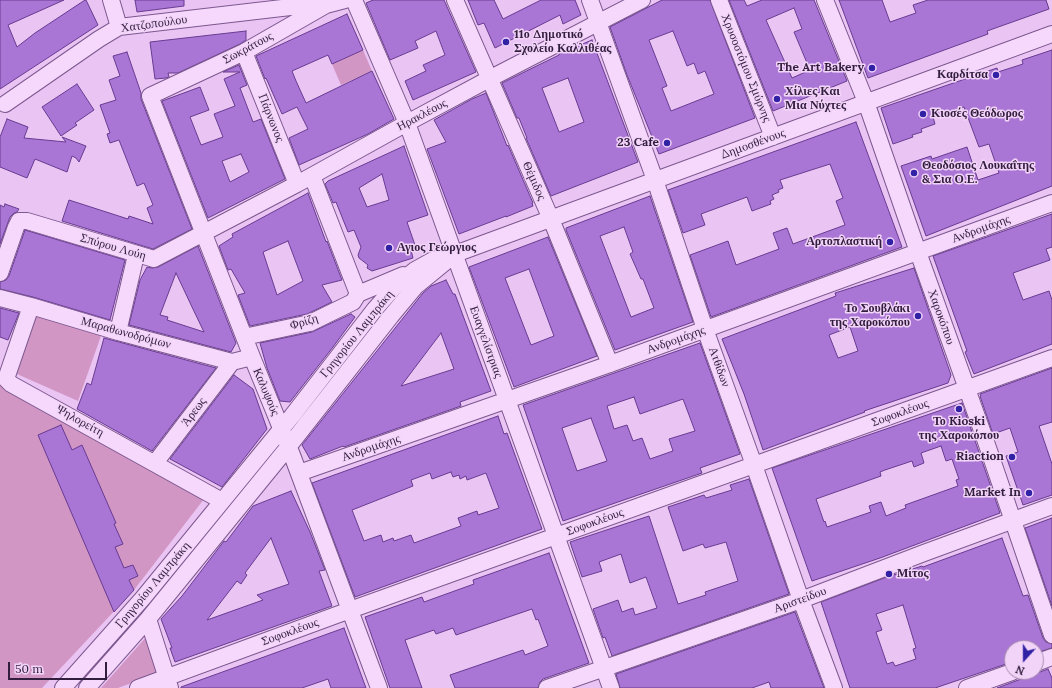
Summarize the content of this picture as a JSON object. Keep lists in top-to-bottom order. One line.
{"streets":{"street":["Χατζοπούλου","Σωκράτους","Χρυσοστόμου Σμύρνης","Ηρακλέους","Πάρνωνος","Δημοσθένους","Θέμιδος","Ανδρομάχης","Σπύρου Λούη","Χαροκόπου","Φρίζη","Μαραθωνοδρόμων","Γρηγορίου Λαμπράκη","Ευαγγελίστριας","Ατθίδων","Καλυψούς","Άρεως","Σοφοκλέους","Ψηλορείτη","Αριστείδου"]},"crossings":[["Χατζοπούλου","Σωκράτους"],["Σωκράτους","Πάρνωνος"],["Σωκράτους","Καλυψούς"],["Χρυσοστόμου Σμύρνης","Δημοσθένους"],["Ηρακλέους","Πάρνωνος"],["Ηρακλέους","Θέμιδος"],["Ηρακλέους","Σπύρου Λούη"],["Ηρακλέους","Ευαγγελίστριας"],["Ηρακλέους","Ατθίδων"],["Ηρακλέους","Καλυψούς"],["Δημοσθένους","Θέμιδος"],["Δημοσθένους","Χαροκόπου"],["Δημοσθένους","Γρηγορίου Λαμπράκη"],["Δημοσθένους","Ευαγγελίστριας"],["Δημοσθένους","Ατθίδων"],["Θέμιδος","Ανδρομάχης"],["Ανδρομάχης","Χαροκόπου"],["Ανδρομάχης","Ευαγγελίστριας"],["Ανδρομάχης","Ατθίδων"],["Ανδρομάχης","Καλυψούς"],["Σπύρου Λούη","Καλυψούς"],["Χαροκόπου","Σοφοκλέους"],["Χαροκόπου","Αριστείδου"],["Φρίζη","Γρηγορίου Λαμπράκη"],["Φρίζη","Καλυψούς"],["Μαραθωνοδρόμων","Καλυψούς"],["Μαραθωνοδρόμων","Άρεως"],["Μαραθωνοδρόμων","Ψηλορείτη"],["Γρηγορίου Λαμπράκη","Ευαγγελίστριας"],["Γρηγορίου Λαμπράκη","Καλυψούς"],["Γρηγορίου Λαμπράκη","Ψηλορείτη"],["Ευαγγελίστριας","Σοφοκλέους"],["Ευαγγελίστριας","Αριστείδου"],["Ατθίδων","Σοφοκλέους"],["Ατθίδων","Αριστείδου"],["Καλυψούς","Σοφοκλέους"],["Άρεως","Ψηλορείτη"]],"places":["11ο Δημοτικό Σχολείο Καλλιθέας","The Art Bakery","Καρδίτσα","Χίλιες Και Μια Νύχτες","Κιοσές Θεόδωρος","23 Cafe","Θεοδόσιος Λουκαΐτης & Σια Ο.Ε.","Αρτοπλαστική","Αγιος Γεώργιος","Το Σουβλάκι της Χαροκόπου","Το Kioski της Χαροκόπου","Riaction","Market In","Μίτος"],"scale_bar":"50 m","north":"bottom"}
